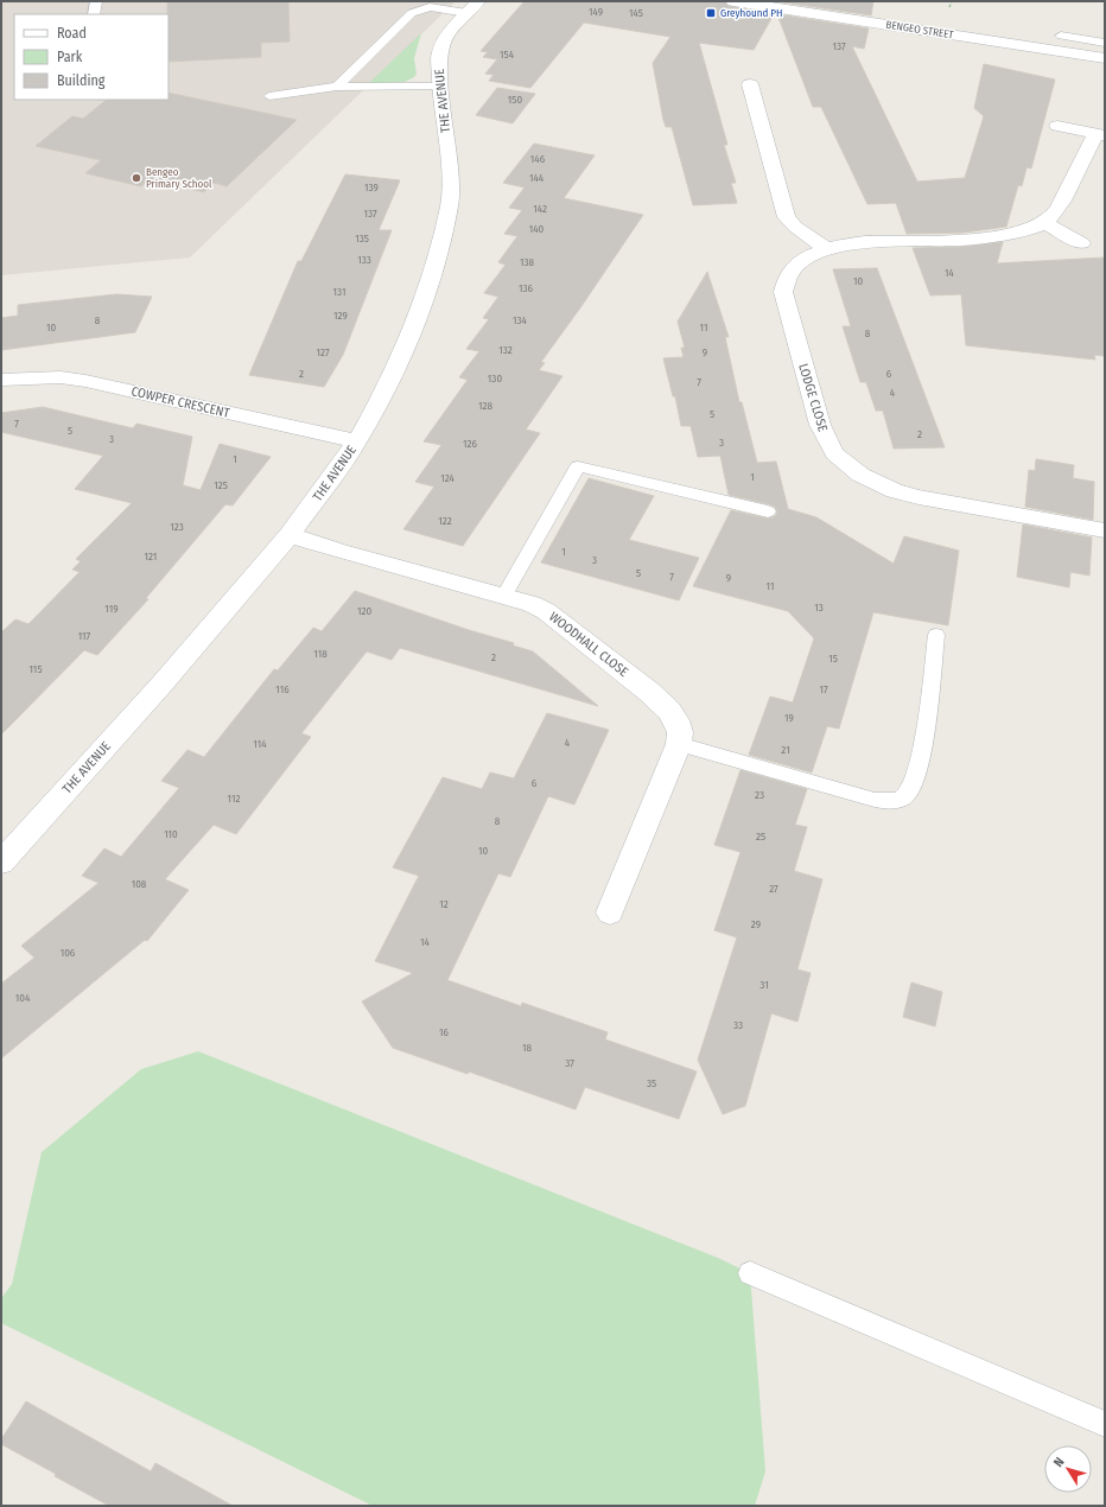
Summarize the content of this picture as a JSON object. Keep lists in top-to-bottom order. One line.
{"streets":{"street":["BENGEO STREET","THE AVENUE","LODGE CLOSE","COWPER CRESCENT","WOODHALL CLOSE"]},"crossings":[["THE AVENUE","COWPER CRESCENT"],["THE AVENUE","WOODHALL CLOSE"]],"places":{"transit":["Greyhound PH"],"other":["Bengeo Primary School"]},"house_numbers":["149","145","137","154","150","146","144","139","142","137","140","135","133","138","14","10","136","131","129","8","134","10","11","8","132","127","9","2","6","130","7","4","128","5","7","5","2","3","3","126","1","1","124","125","122","123","1","121","3","5","7","9","11","13","119","120","117","118","2","15","115","116","17","19","4","114","21","6","23","112","8","110","25","10","108","27","12","29","14","106","31","104","33","16","18","37","35"],"legend":["Road","Park","Building"],"north":"top left"}
